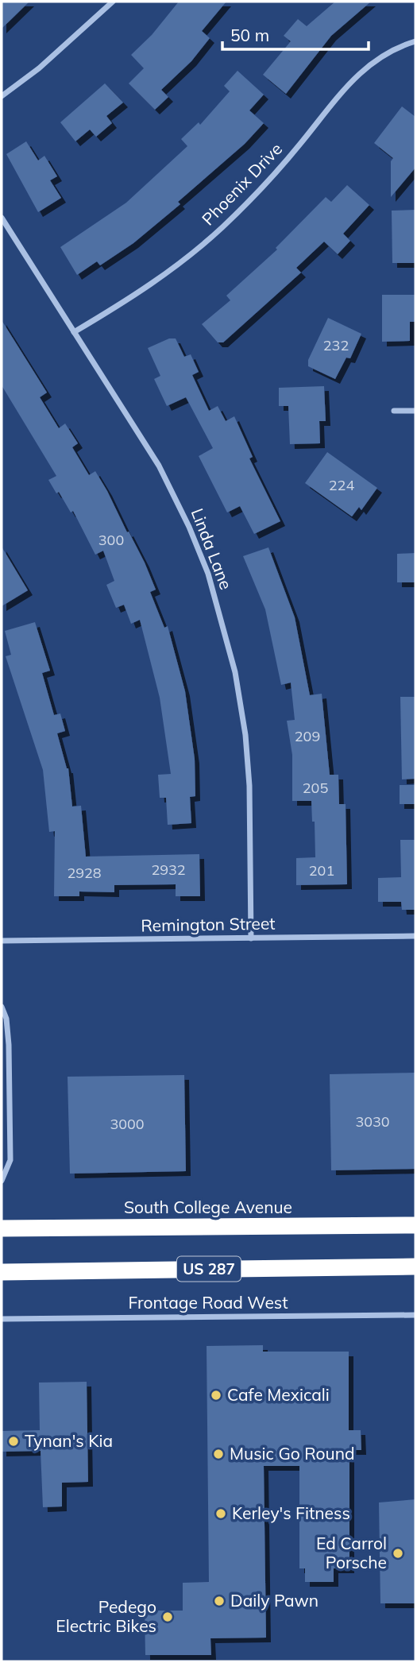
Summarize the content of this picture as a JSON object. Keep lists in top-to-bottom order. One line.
{"streets":{"highway":["South College Avenue","US 287"],"street":["Phoenix Drive","Linda Lane","Remington Street","Frontage Road West"]},"crossings":[["Phoenix Drive","Linda Lane"],["Linda Lane","Remington Street"]],"places":["Cafe Mexicali","Tynan's Kia","Music Go Round","Kerley's Fitness","Ed Carrol Porsche","Daily Pawn","Pedego Electric Bikes"],"house_numbers":["232","224","300","209","205","2932","201","2928","3030","3000"],"scale_bar":"50 m"}
